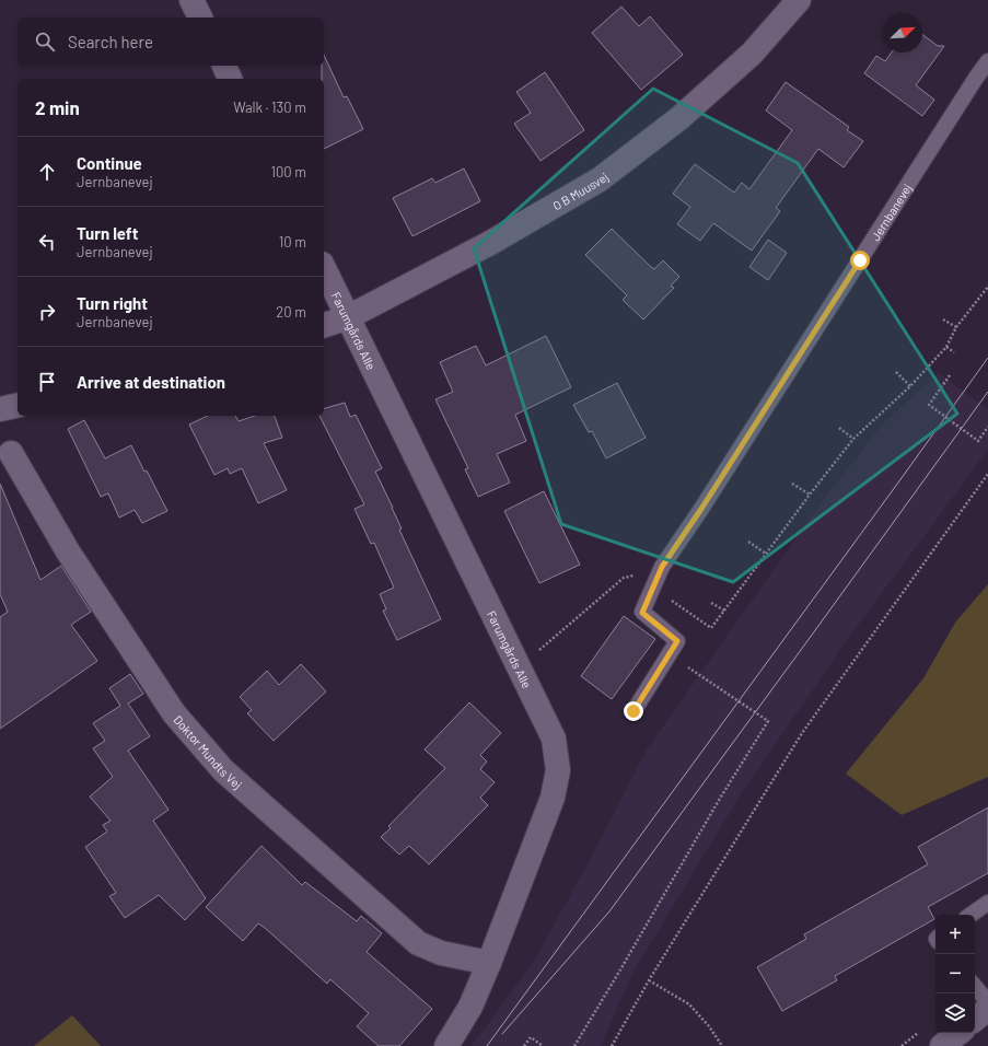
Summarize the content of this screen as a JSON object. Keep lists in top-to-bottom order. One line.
{"streets":{"street":["O B Muusvej","Farumgårds Alle","Doktor Mundts Vej"],"lane":["Jernbanevej"]},"crossings":[["O B Muusvej","Farumgårds Alle"],["Farumgårds Alle","Doktor Mundts Vej"]],"north":"top right","page":{"search":"Search here","heading":["2 min","Walk · 130 m"],"list":[["Continue","Jernbanevej","100 m"],["Turn left","Jernbanevej","10 m"],["Turn right","Jernbanevej","20 m"],"Arrive at destination"],"map_buttons":["+","−"]}}
